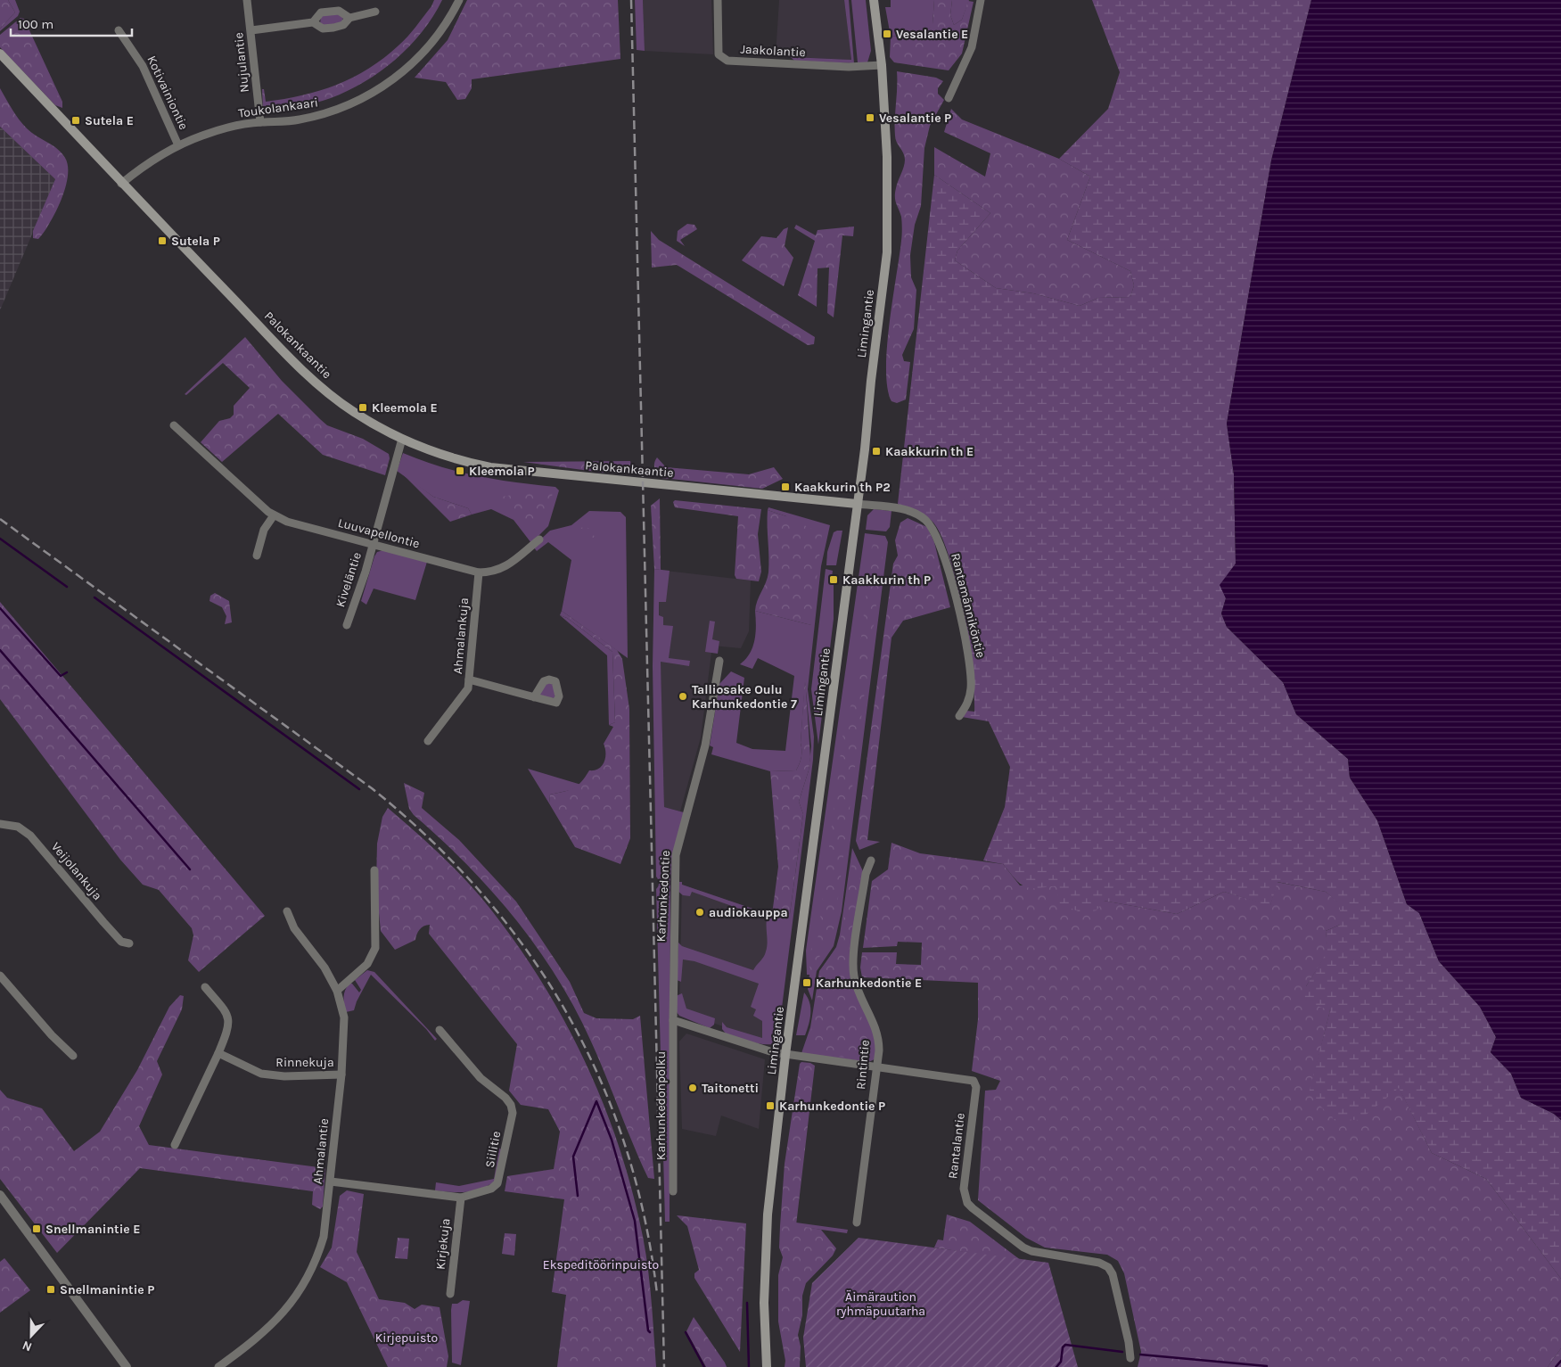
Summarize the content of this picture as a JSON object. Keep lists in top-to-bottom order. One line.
{"streets":{"main road":["Limingantie","Palokankaantie"],"street":["Jaakolantie","Nujulantie","Kotivainiontie","Toukolankaari","Luuvapellontie","Kiveläntie","Rantamänniköntie","Ahmalankuja","Veijolankuja","Karhunkedontie","Rinnekuja","Rintintie","Karhunkedonpolku","Rantalantie","Siilitie","Ahmalantie","Kirjekuja"]},"crossings":[["Jaakolantie","Limingantie"],["Nujulantie","Toukolankaari"],["Kotivainiontie","Toukolankaari"],["Toukolankaari","Palokankaantie"],["Limingantie","Palokankaantie"],["Limingantie","Rantamänniköntie"],["Limingantie","Rantalantie"],["Palokankaantie","Kiveläntie"],["Palokankaantie","Rantamänniköntie"],["Luuvapellontie","Kiveläntie"],["Luuvapellontie","Ahmalankuja"],["Karhunkedontie","Karhunkedonpolku"],["Rinnekuja","Ahmalantie"],["Rintintie","Rantalantie"],["Siilitie","Ahmalantie"],["Siilitie","Kirjekuja"]],"parks":["Ekspeditöörinpuisto","Äimäraution ryhmäpuutarha","Kirjepuisto"],"places":{"transit":["Vesalantie E","Vesalantie P","Sutela E","Sutela P","Kleemola E","Kaakkurin th E","Kleemola P","Kaakkurin th P2","Kaakkurin th P","Karhunkedontie E","Karhunkedontie P","Snellmanintie E","Snellmanintie P"],"other":["Talliosake Oulu Karhunkedontie 7","audiokauppa","Taitonetti"]},"scale_bar":"100 m","north":"bottom"}
